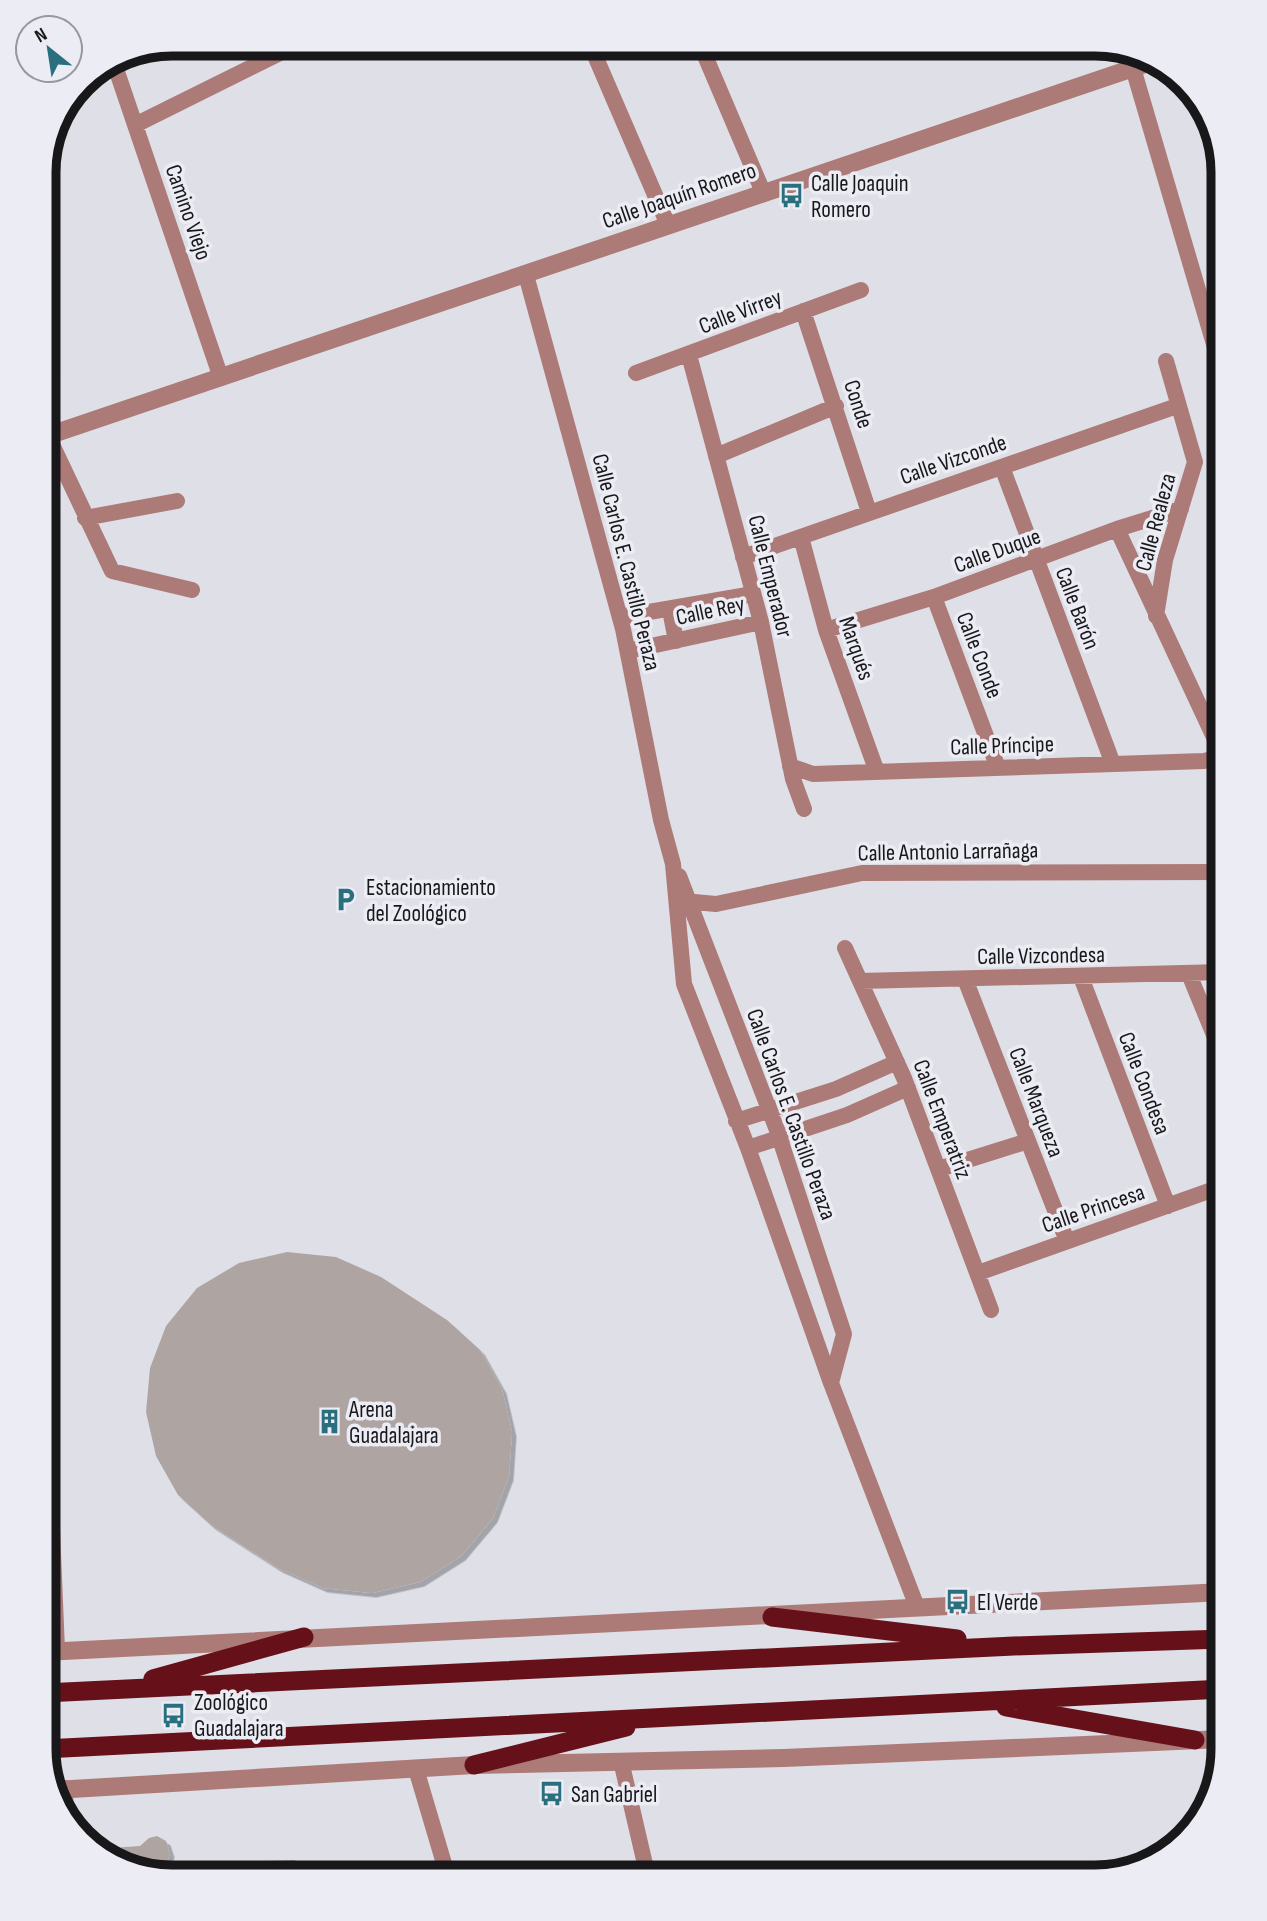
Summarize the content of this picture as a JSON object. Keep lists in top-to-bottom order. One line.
{"streets":{"street":["Calle Joaquín Romero","Camino Viejo","Calle Virrey","Conde","Calle Vizconde","Calle Realeza","Calle Duque","Calle Carlos E. Castillo Peraza","Calle Emperador","Calle Barón","Calle Rey","Marqués","Calle Conde","Calle Príncipe","Calle Antonio Larrañaga","Calle Vizcondesa","Calle Condesa","Calle Marqueza","Calle Emperatriz","Calle Princesa"]},"crossings":[["Calle Joaquín Romero","Camino Viejo"],["Calle Joaquín Romero","Calle Carlos E. Castillo Peraza"],["Calle Virrey","Conde"],["Calle Virrey","Calle Emperador"],["Conde","Calle Vizconde"],["Calle Vizconde","Calle Realeza"],["Calle Vizconde","Calle Emperador"],["Calle Vizconde","Calle Barón"],["Calle Vizconde","Marqués"],["Calle Realeza","Calle Duque"],["Calle Duque","Calle Barón"],["Calle Duque","Marqués"],["Calle Duque","Calle Conde"],["Calle Carlos E. Castillo Peraza","Calle Rey"],["Calle Carlos E. Castillo Peraza","Calle Antonio Larrañaga"],["Calle Emperador","Calle Rey"],["Calle Emperador","Calle Príncipe"],["Calle Barón","Calle Príncipe"],["Marqués","Calle Príncipe"],["Calle Conde","Calle Príncipe"],["Calle Vizcondesa","Calle Condesa"],["Calle Vizcondesa","Calle Marqueza"],["Calle Vizcondesa","Calle Emperatriz"],["Calle Condesa","Calle Princesa"],["Calle Marqueza","Calle Princesa"],["Calle Emperatriz","Calle Princesa"]],"places":{"bus stop":["Calle Joaquin Romero","El Verde","Zoológico Guadalajara","San Gabriel"],"parking":["Estacionamiento del Zoológico"],"building":["Arena Guadalajara"]},"north":"top left"}
